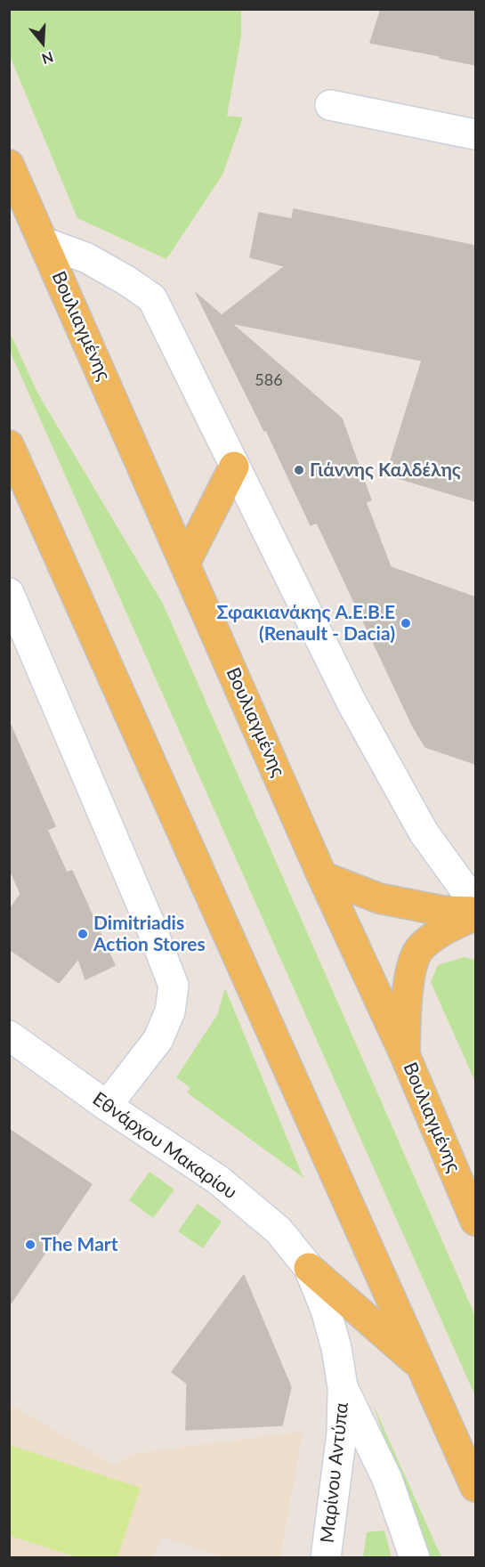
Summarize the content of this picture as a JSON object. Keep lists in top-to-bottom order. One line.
{"streets":{"main road":["Βουλιαγμένης"],"street":["Εθνάρχου Μακαρίου","Μαρίνου Αντύπα"]},"crossings":[["Εθνάρχου Μακαρίου","Μαρίνου Αντύπα"]],"places":["Γιάννης Καλδέλης","Σφακιανάκης Α.Ε.Β.Ε (Renault - Dacia)","Dimitriadis Action Stores","The Mart"],"house_numbers":["586"],"north":"bottom"}
